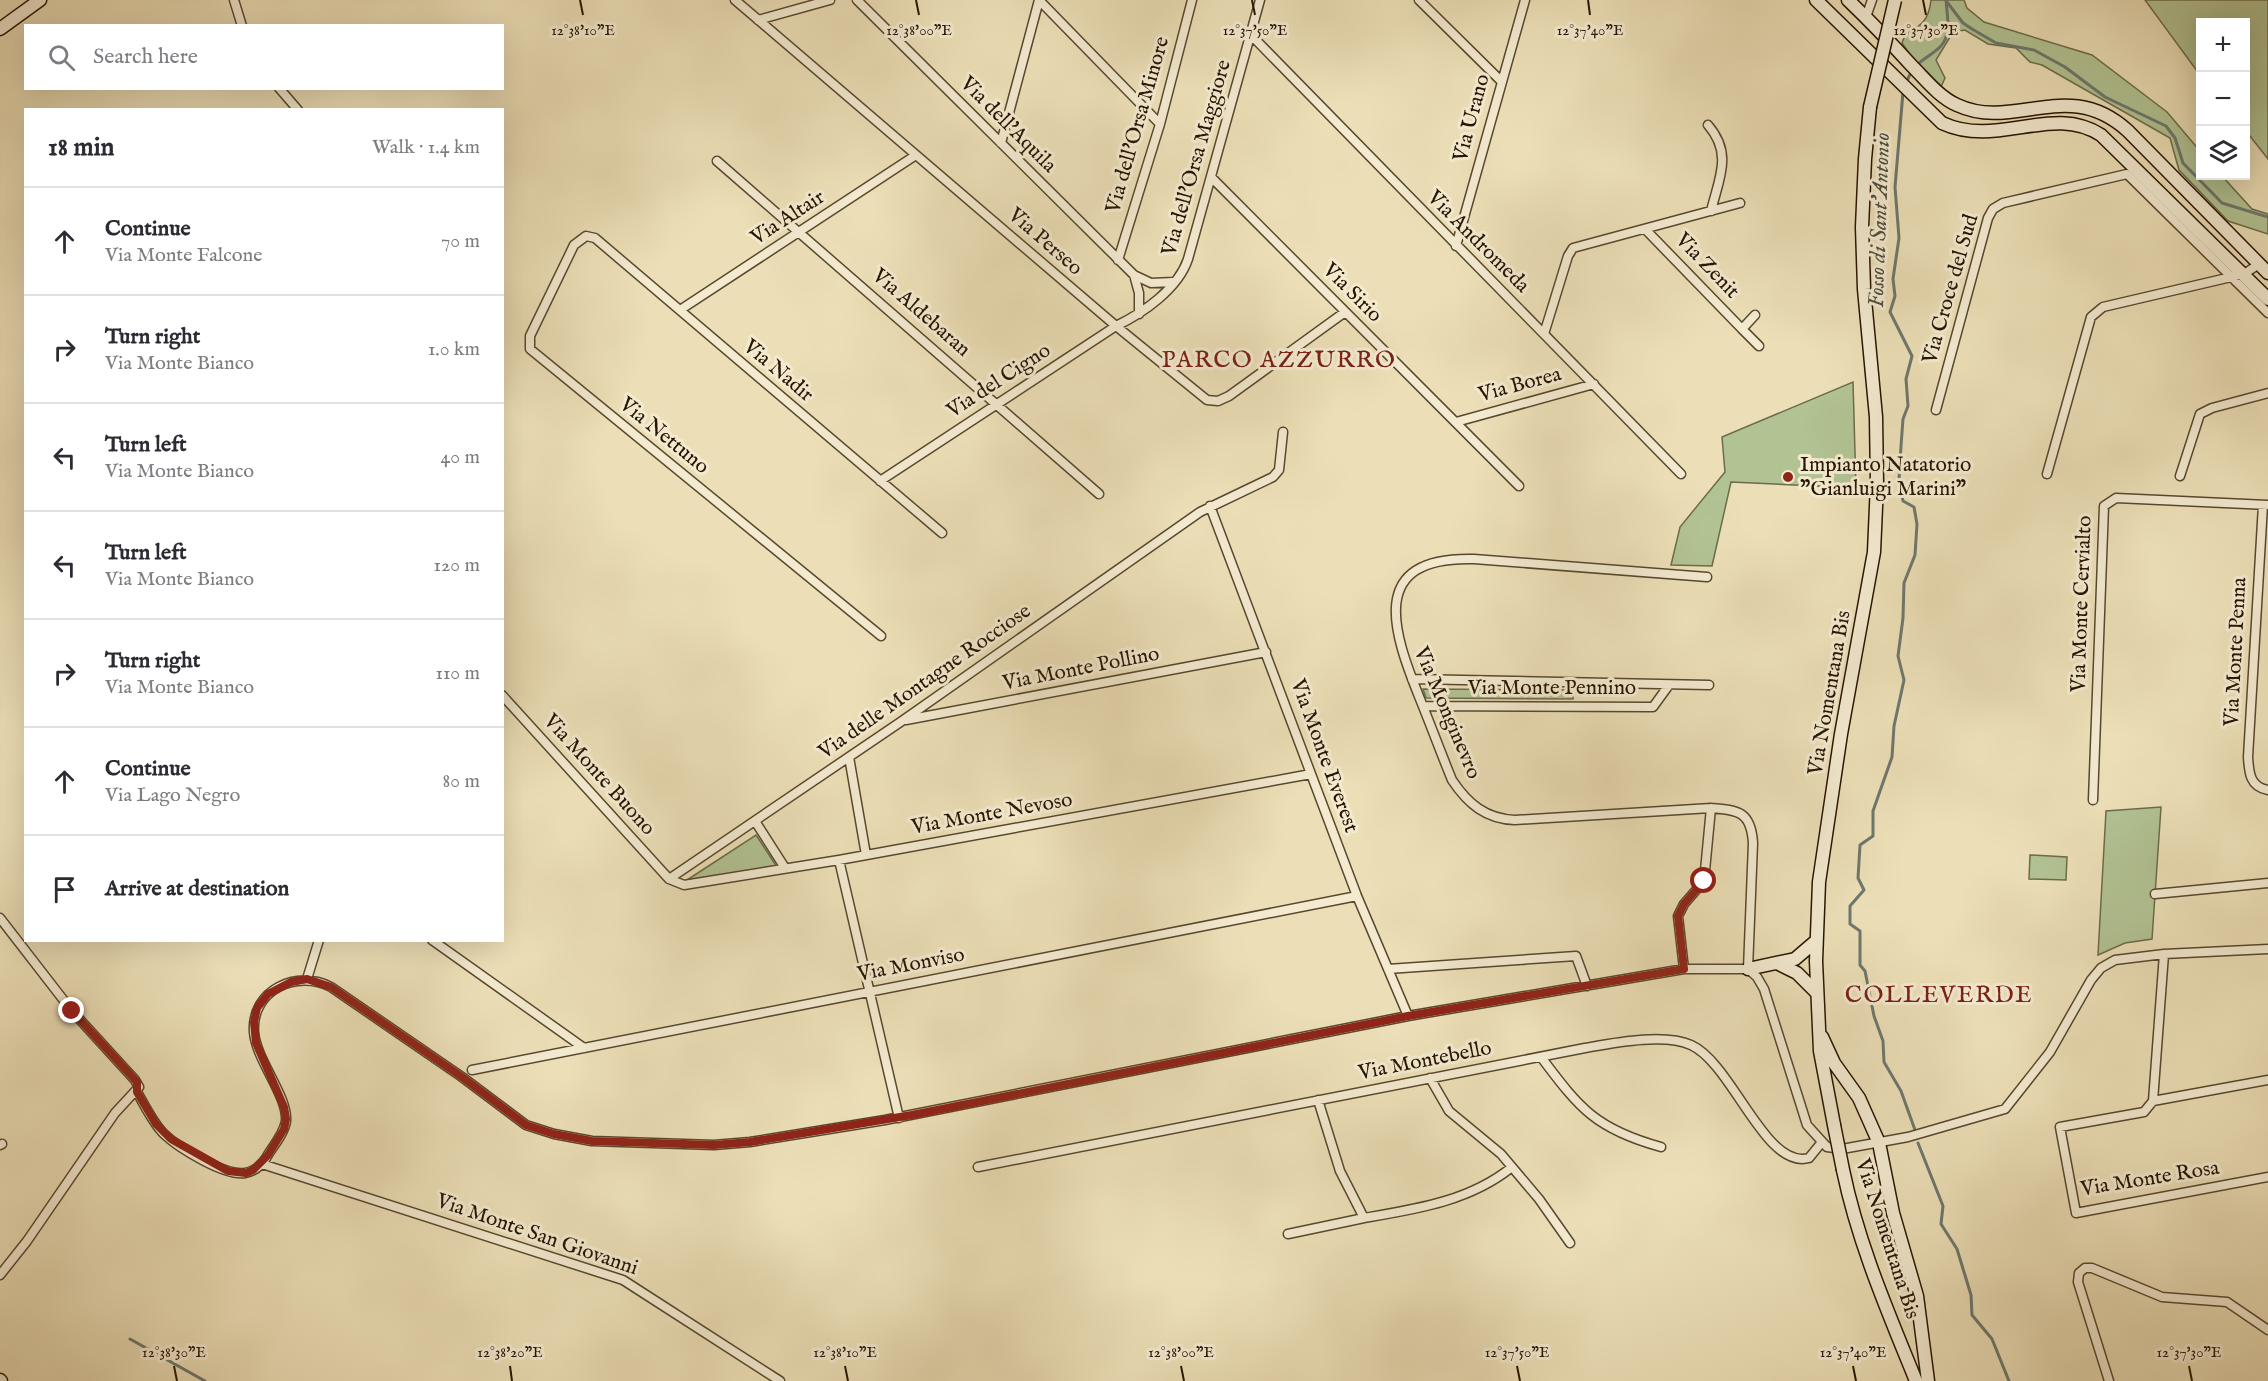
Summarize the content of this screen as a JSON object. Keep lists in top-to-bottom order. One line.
{"streets":{"main road":["Via Nomentana Bis"],"street":["Via Urano","Via dell'Aquila","Via dell'Orsa Minore","Via dell'Orsa Maggiore","Via Altair","Via Perseo","Via Andromeda","Via Zenit","Via Croce del Sud","Via Sirio","Via Aldebaran","Via Nadir","Via del Cigno","Via Borea","Via Nettuno","Via Monte Cervialto","Via Monte Penna","Via Monte Pollino","Via delle Montagne Rocciose","Via Monte Pennino","Via Monginevro","Via Monte Everest","Via Monte Buono","Via Monte Nevoso","Via Monviso","Via Montebello","Via Monte Rosa","Via Monte San Giovanni"]},"crossings":[["Via Urano","Via Andromeda"],["Via dell'Aquila","Via dell'Orsa Minore"],["Via dell'Aquila","Via dell'Orsa Maggiore"],["Via dell'Orsa Maggiore","Via Andromeda"],["Via dell'Orsa Maggiore","Via Sirio"],["Via dell'Orsa Maggiore","Via del Cigno"],["Via Altair","Via Perseo"],["Via Altair","Via Aldebaran"],["Via Altair","Via Nadir"],["Via Perseo","Via Sirio"],["Via Perseo","Via del Cigno"],["Via Andromeda","Via Borea"],["Via Sirio","Via Borea"],["Via Aldebaran","Via del Cigno"],["Via Nadir","Via del Cigno"],["Via Nadir","Via Nettuno"],["Via Monte Cervialto","Via Monte Penna"],["Via Monte Pollino","Via delle Montagne Rocciose"],["Via Monte Pollino","Via Monte Everest"],["Via delle Montagne Rocciose","Via Monte Everest"],["Via delle Montagne Rocciose","Via Monte Buono"],["Via delle Montagne Rocciose","Via Monte Nevoso"],["Via Monte Pennino","Via Monginevro"],["Via Monte Everest","Via Monte Nevoso"],["Via Monte Everest","Via Monviso"],["Via Monte Buono","Via Monte Nevoso"]],"districts":["PARCO AZZURRO","COLLEVERDE"],"water":["Fosso di Sant'Antonio"],"places":["Impianto Natatorio \"Gianluigi Marini\""],"page":{"map_buttons":["+","−"],"search":"Search here","heading":["18 min","Walk · 1.4 km"],"list":[["Continue","Via Monte Falcone","70 m"],["Turn right","Via Monte Bianco","1.0 km"],["Turn left","Via Monte Bianco","40 m"],["Turn left","Via Monte Bianco","120 m"],["Turn right","Via Monte Bianco","110 m"],["Continue","Via Lago Negro","80 m"],"Arrive at destination"]},"coordinates":["12°37'50\"E","12°37'40\"E","12°37'30\"E","12°38'10\"E","12°38'00\"E","12°38'30\"E","12°38'20\"E"]}
